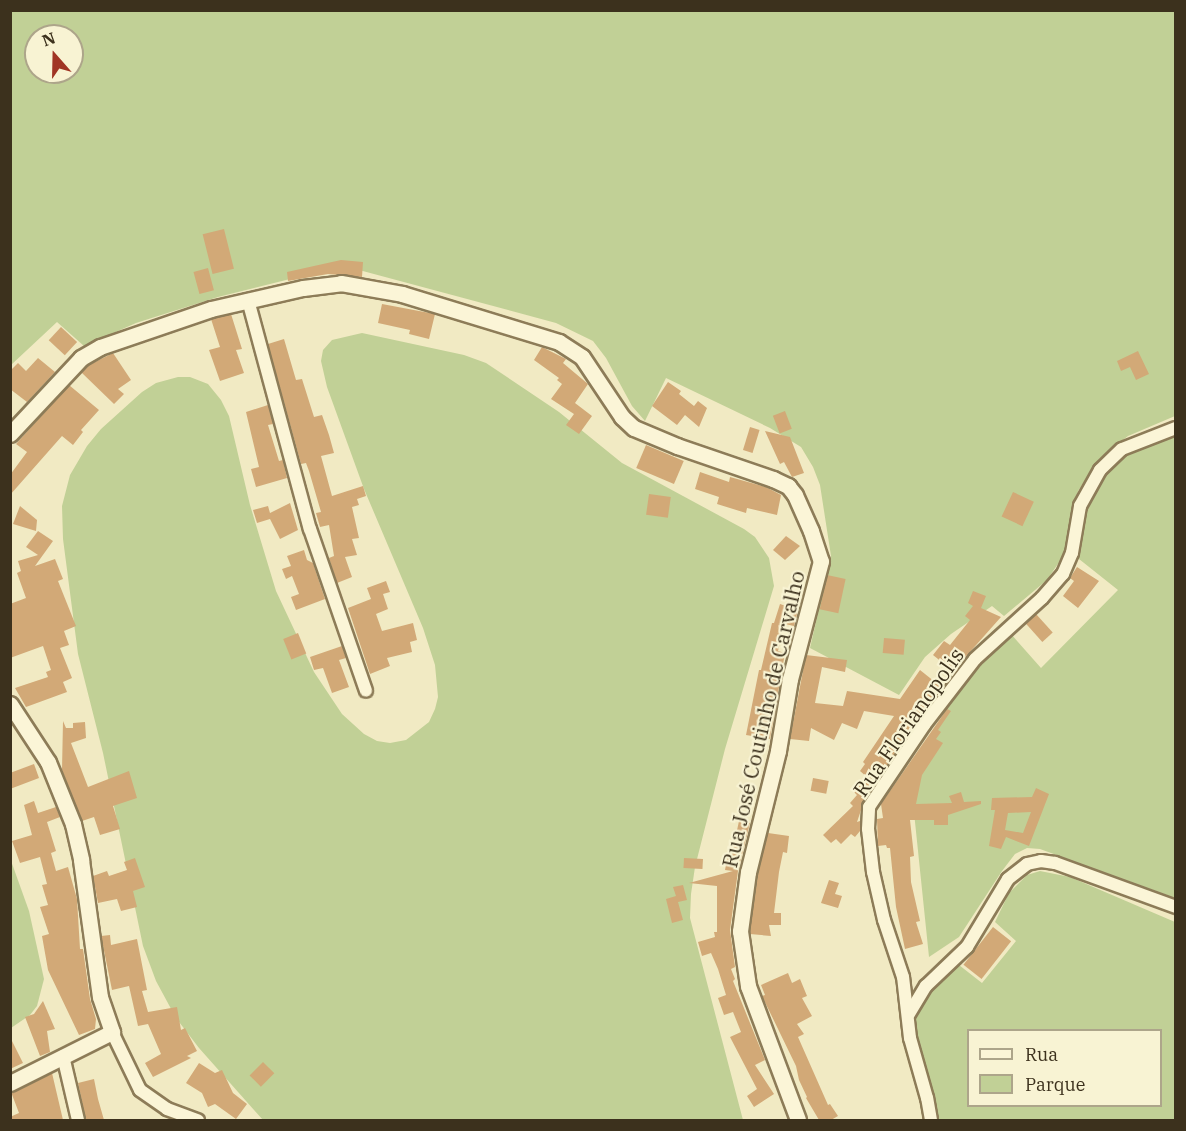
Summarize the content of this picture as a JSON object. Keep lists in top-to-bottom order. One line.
{"streets":{"street":["Rua José Coutinho de Carvalho","Rua Florianopolis"]},"legend":["Rua","Parque"],"north":"top"}
